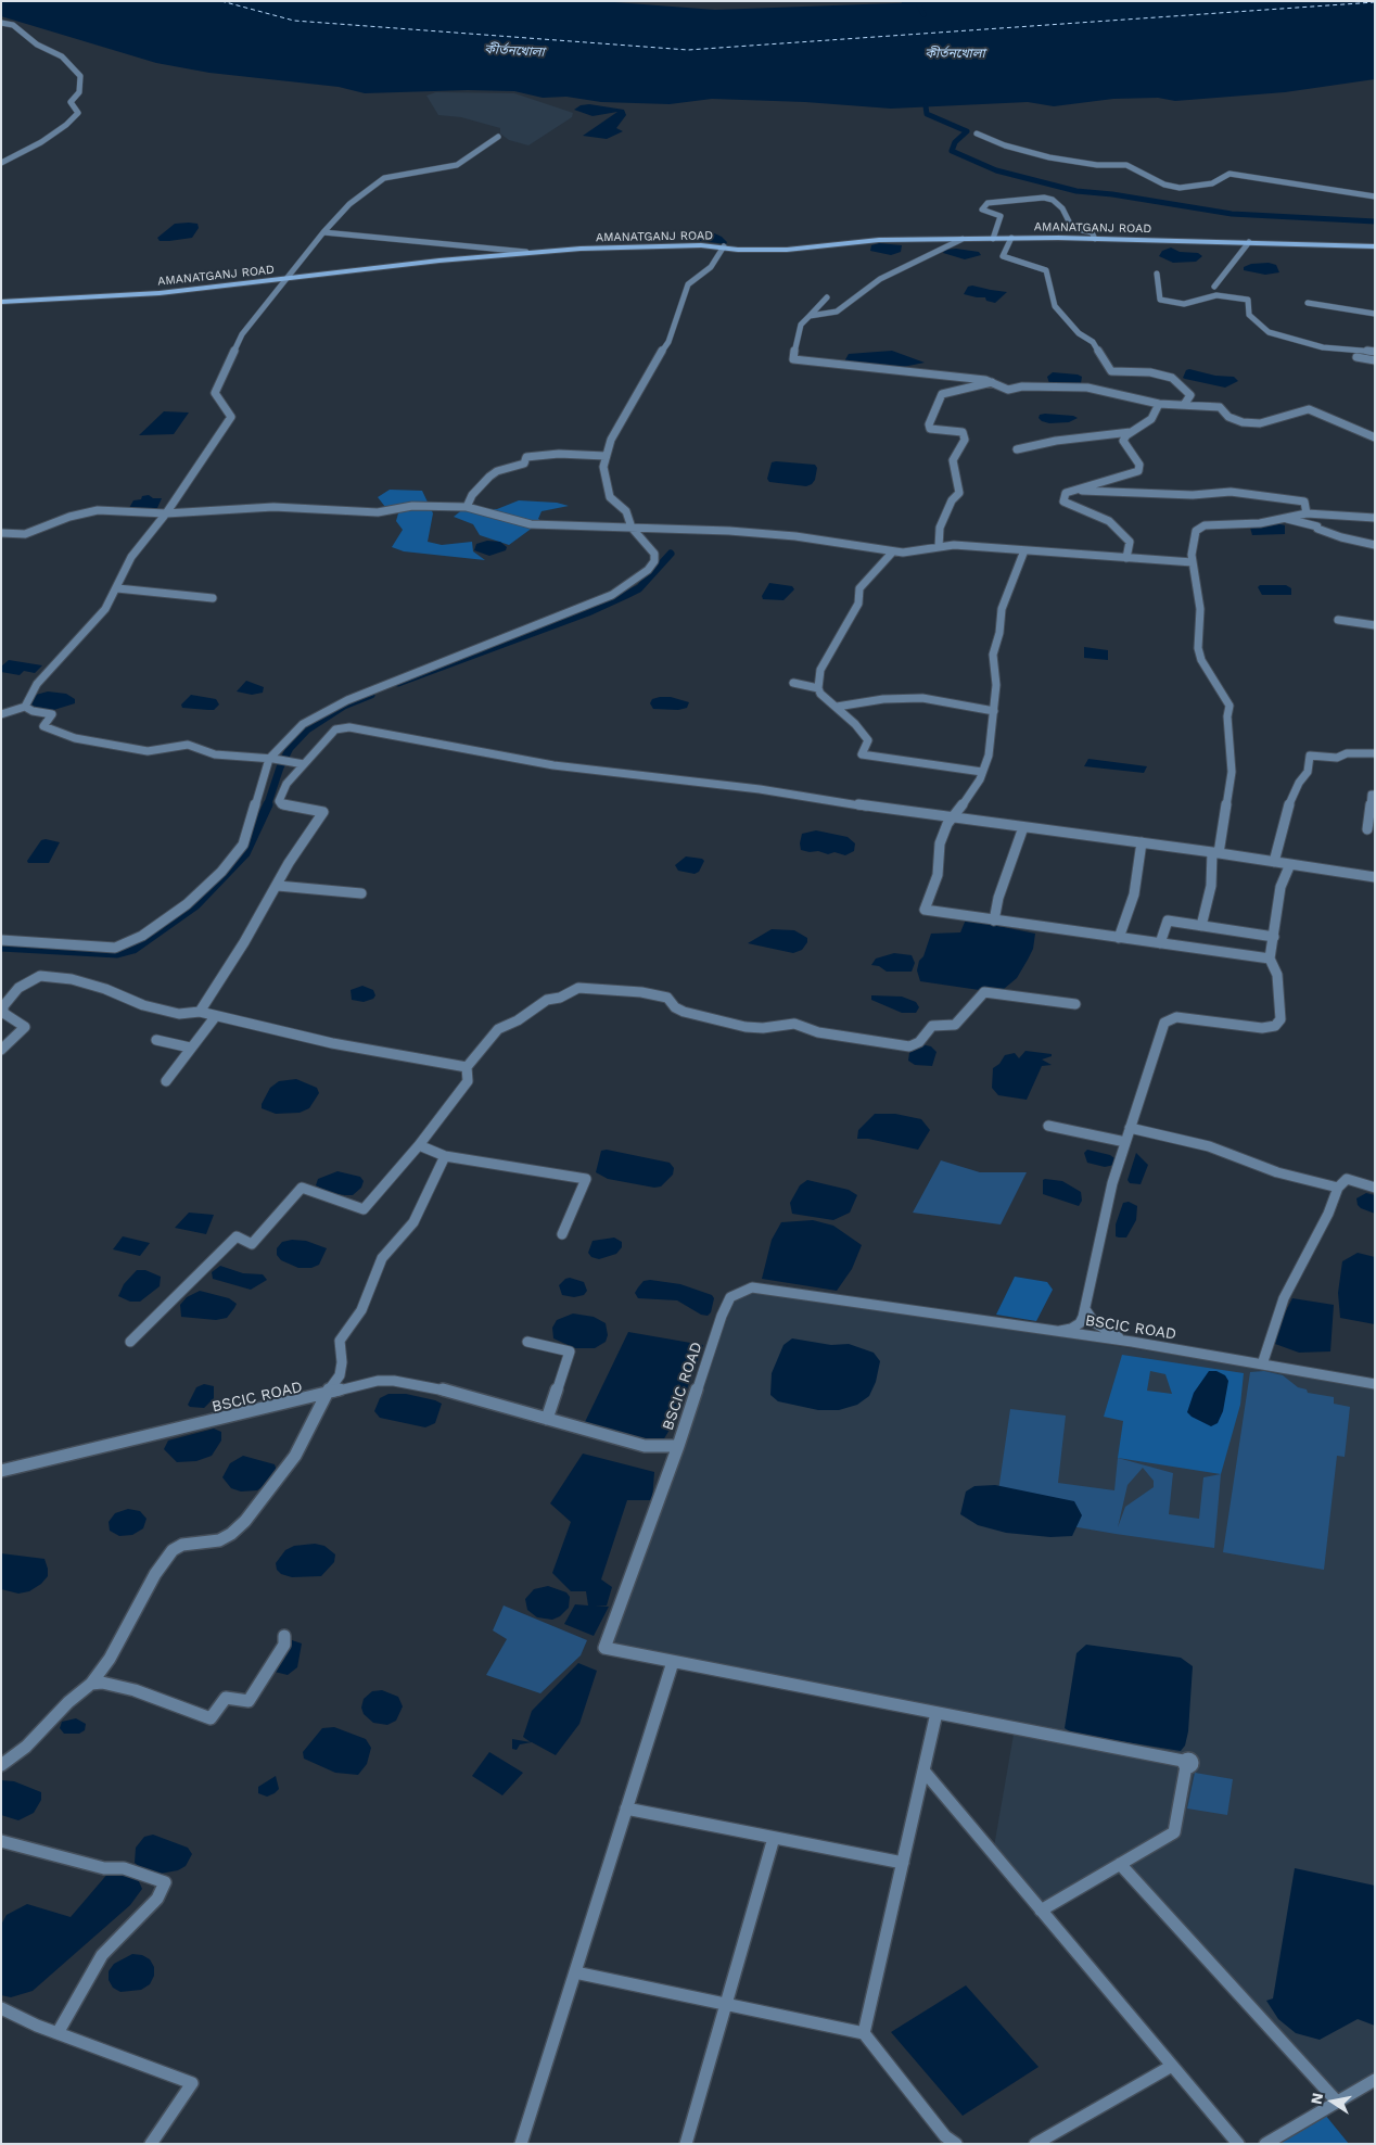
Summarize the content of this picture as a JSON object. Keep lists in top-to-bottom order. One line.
{"streets":{"main road":["AMANATGANJ ROAD"],"street":["BSCIC ROAD"]},"water":["কীর্তনখোলা"],"north":"left"}
